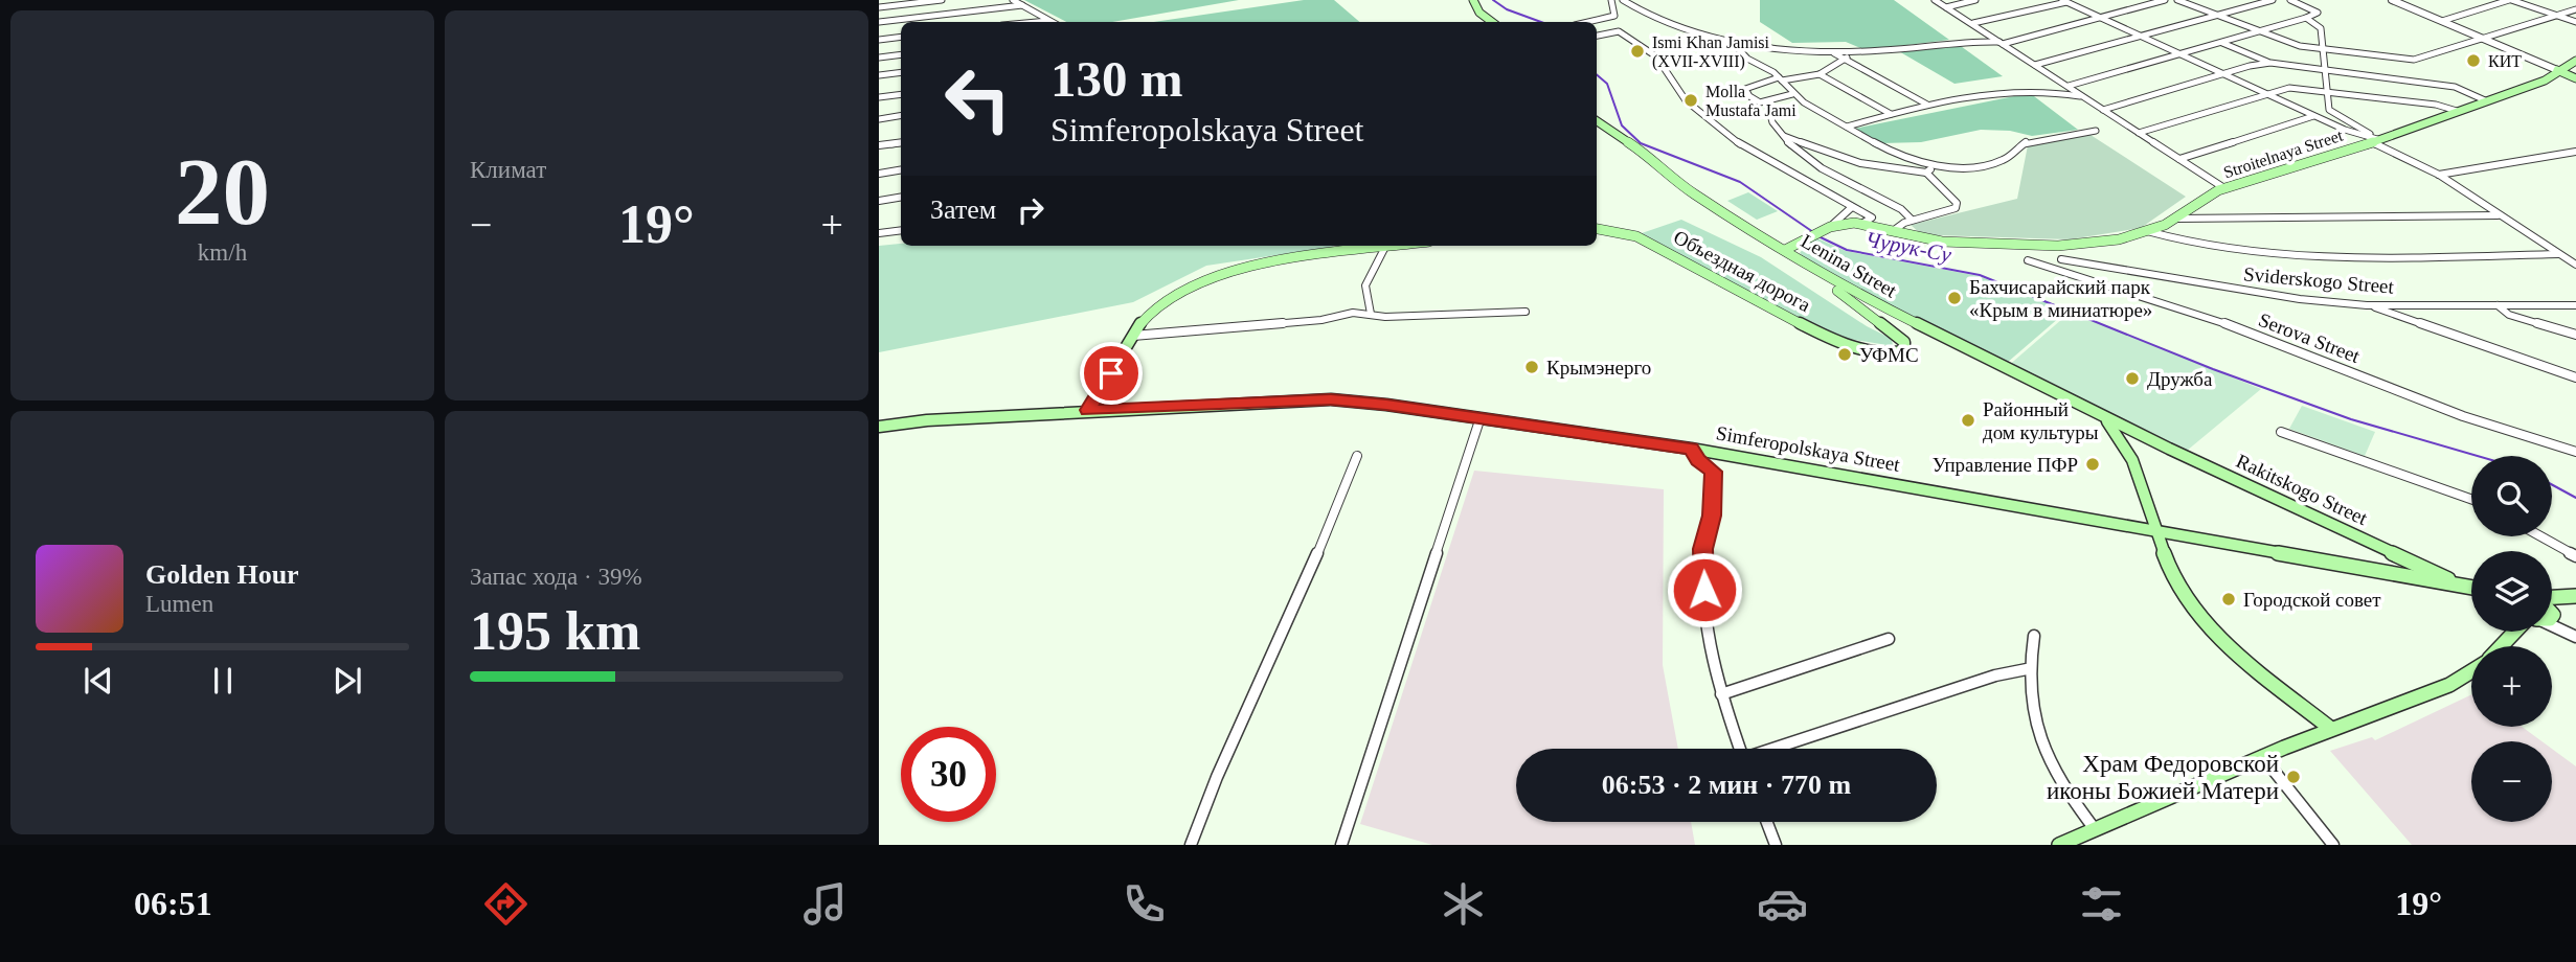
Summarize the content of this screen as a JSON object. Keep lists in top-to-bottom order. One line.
{"streets":{"main road":["Stroitelnaya Street","Lenina Street","Объездная дорога","Simferopolskaya Street","Rakitskogo Street"],"street":["Sviderskogo Street","Serova Street"]},"crossings":[["Stroitelnaya Street","Lenina Street"],["Lenina Street","Объездная дорога"],["Lenina Street","Rakitskogo Street"],["Simferopolskaya Street","Rakitskogo Street"]],"water":["Чурук-Су"],"places":["Ismi Khan Jamisi (XVII-XVIII)","КИТ","Molla Mustafa Jami","Бахчисарайский парк «Крым в миниатюре»","УФМС","Крымэнерго","Дружба","Районный дом культуры","Управление ПФР","Городской совет","Xрам Федоровской иконы Божией Матери"],"page":{"tile":[["20","km/h"],"Климат",["Запас хода · 39%","195 km"]],"turn":["130 m","Simferopolskaya Street"],"then":"Затем","heat":["−","19°","+"],"map_buttons":["+","−"],"song":["Golden Hour","Lumen"],"limit":"30","trip":"06:53 · 2 мин · 770 m","tabs":["06:51","19°"]}}
